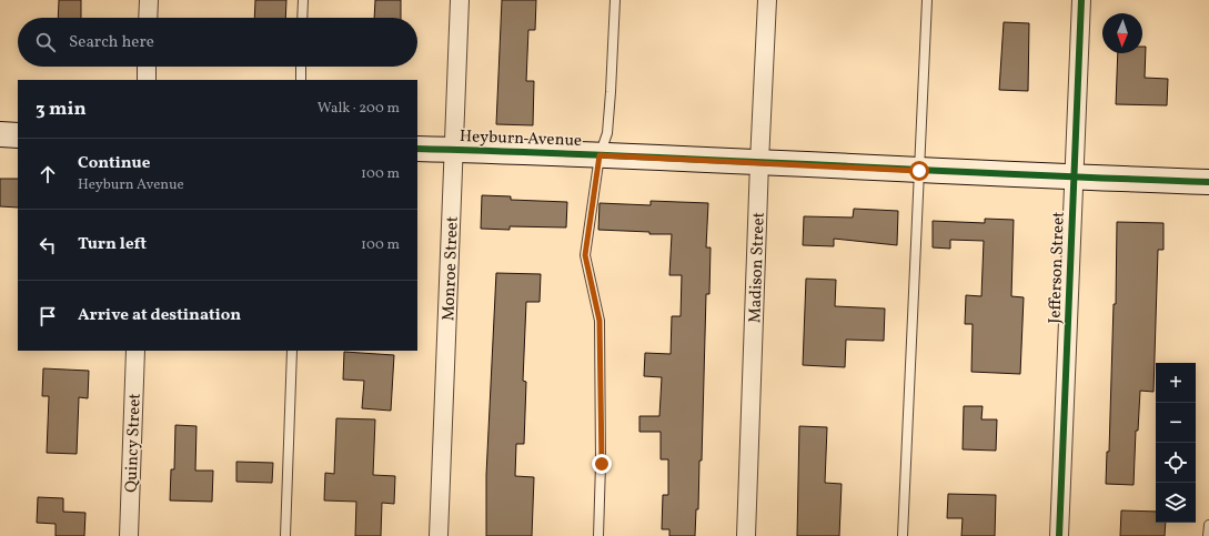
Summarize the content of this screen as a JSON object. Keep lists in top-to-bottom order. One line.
{"streets":{"street":["Heyburn Avenue","Madison Street","Jefferson Street","Monroe Street","Quincy Street"]},"crossings":[["Heyburn Avenue","Madison Street"],["Heyburn Avenue","Jefferson Street"],["Heyburn Avenue","Monroe Street"]],"north":"bottom","page":{"search":"Search here","heading":["3 min","Walk · 200 m"],"list":[["Continue","Heyburn Avenue","100 m"],["Turn left","100 m"],"Arrive at destination"],"map_buttons":["+","−"]}}
